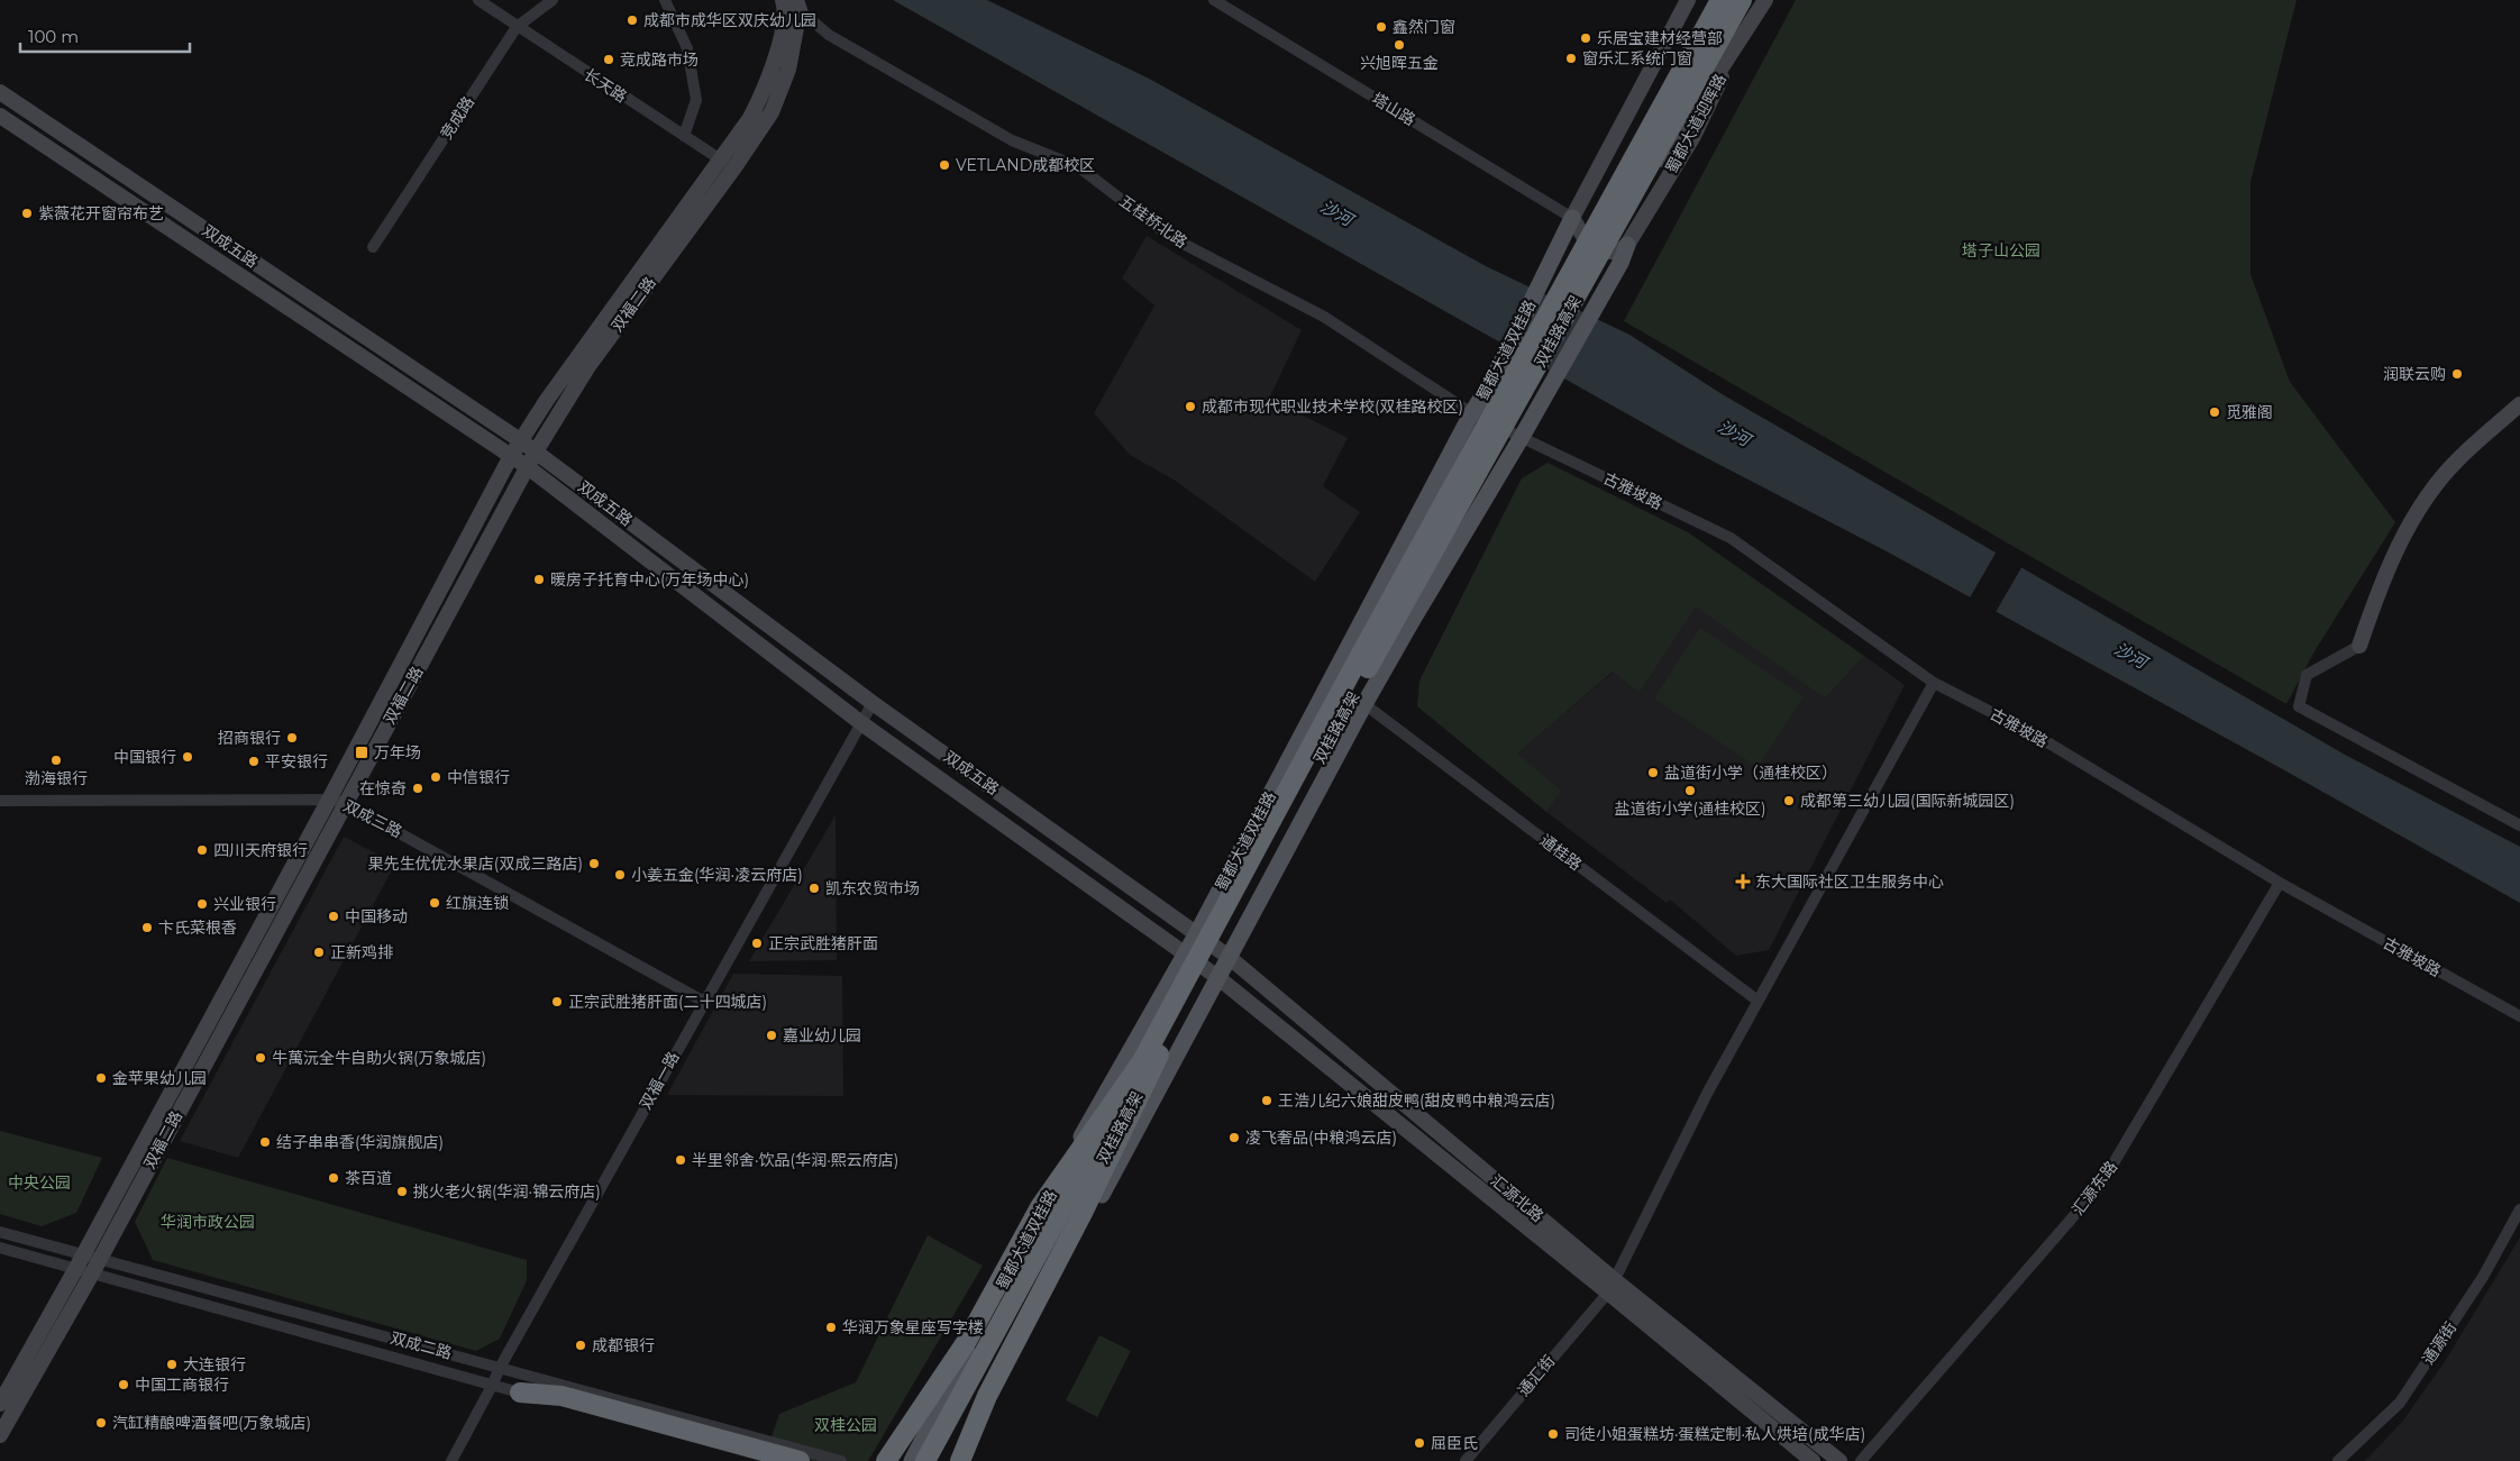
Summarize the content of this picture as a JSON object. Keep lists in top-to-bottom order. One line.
{"streets":{"highway":["双桂路高架"],"main road":["蜀都大道双桂路"],"street":["长天路","塔山路","竞成路","蜀都大道迎晖路","五桂桥北路","双成五路","双福二路","古雅坡路","双成三路","通桂路","双福一路","汇源东路","汇源北路","通源街","双成二路","通汇街"]},"crossings":[["长天路","竞成路"],["长天路","双福二路"],["塔山路","蜀都大道双桂路"],["蜀都大道迎晖路","双桂路高架"],["五桂桥北路","双福二路"],["五桂桥北路","蜀都大道双桂路"],["五桂桥北路","古雅坡路"],["双成五路","双福二路"],["双成五路","蜀都大道双桂路"],["双成五路","双福一路"],["双成五路","汇源北路"],["双福二路","双成三路"],["双福二路","双成二路"],["蜀都大道双桂路","汇源北路"],["古雅坡路","汇源东路"],["古雅坡路","通汇街"],["双成三路","双福一路"],["通桂路","通汇街"],["双福一路","双成二路"],["汇源北路","通汇街"]],"water":["沙河"],"parks":["塔子山公园","中央公园","华润市政公园","双桂公园"],"places":{"other":["成都市成华区双庆幼儿园","鑫然门窗","乐居宝建材经营部","兴旭晖五金","窗乐汇系统门窗","竞成路市场","VETLAND成都校区","紫薇花开窗帘布艺","润联云购","成都市现代职业技术学校(双桂路校区)","觅雅阁","暖房子托育中心(万年场中心)","招商银行","中国银行","渤海银行","平安银行","盐道街小学（通桂校区）","中信银行","在惊奇","盐道街小学(通桂校区)","成都第三幼儿园(国际新城园区)","四川天府银行","果先生优优水果店(双成三路店)","小姜五金(华润·凌云府店)","凯东农贸市场","红旗连锁","兴业银行","中国移动","卞氏菜根香","正宗武胜猪肝面","正新鸡排","正宗武胜猪肝面(二十四城店)","嘉业幼儿园","牛萬沅全牛自助火锅(万象城店)","金苹果幼儿园","王浩儿纪六娘甜皮鸭(甜皮鸭中粮鸿云店)","凌飞奢品(中粮鸿云店)","结子串串香(华润旗舰店)","半里邻舍·饮品(华润·熙云府店)","茶百道","挑火老火锅(华润·锦云府店)","华润万象星座写字楼","成都银行","大连银行","中国工商银行","汽缸精酿啤酒餐吧(万象城店)","司徒小姐蛋糕坊·蛋糕定制·私人烘培(成华店)","屈臣氏"],"transit":["万年场"],"health":["东大国际社区卫生服务中心"]},"scale_bar":"100 m"}
